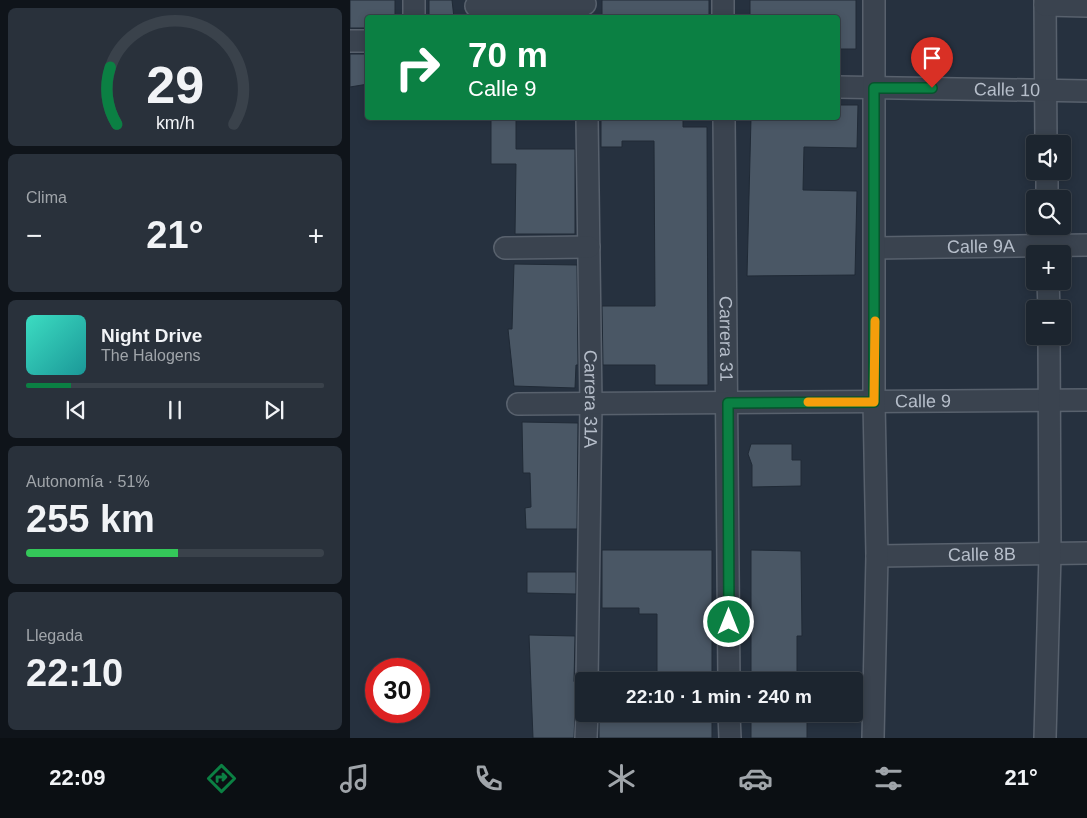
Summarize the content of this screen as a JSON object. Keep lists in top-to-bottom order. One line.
{"streets":{"street":["Calle 10","Calle 9A","Carrera 31","Carrera 31A","Calle 9","Calle 8B"]},"crossings":[["Carrera 31","Calle 9"],["Carrera 31A","Calle 9"]],"page":{"turn":["70 m","Calle 9"],"map_buttons":["+","−"],"tile":["Clima",["Autonomía · 51%","255 km"],["Llegada","22:10"]],"heat":["−","21°","+"],"song":["Night Drive","The Halogens"],"limit":"30","trip":"22:10 · 1 min · 240 m","tabs":["22:09","21°"],"gauge":["29","km/h"]}}
